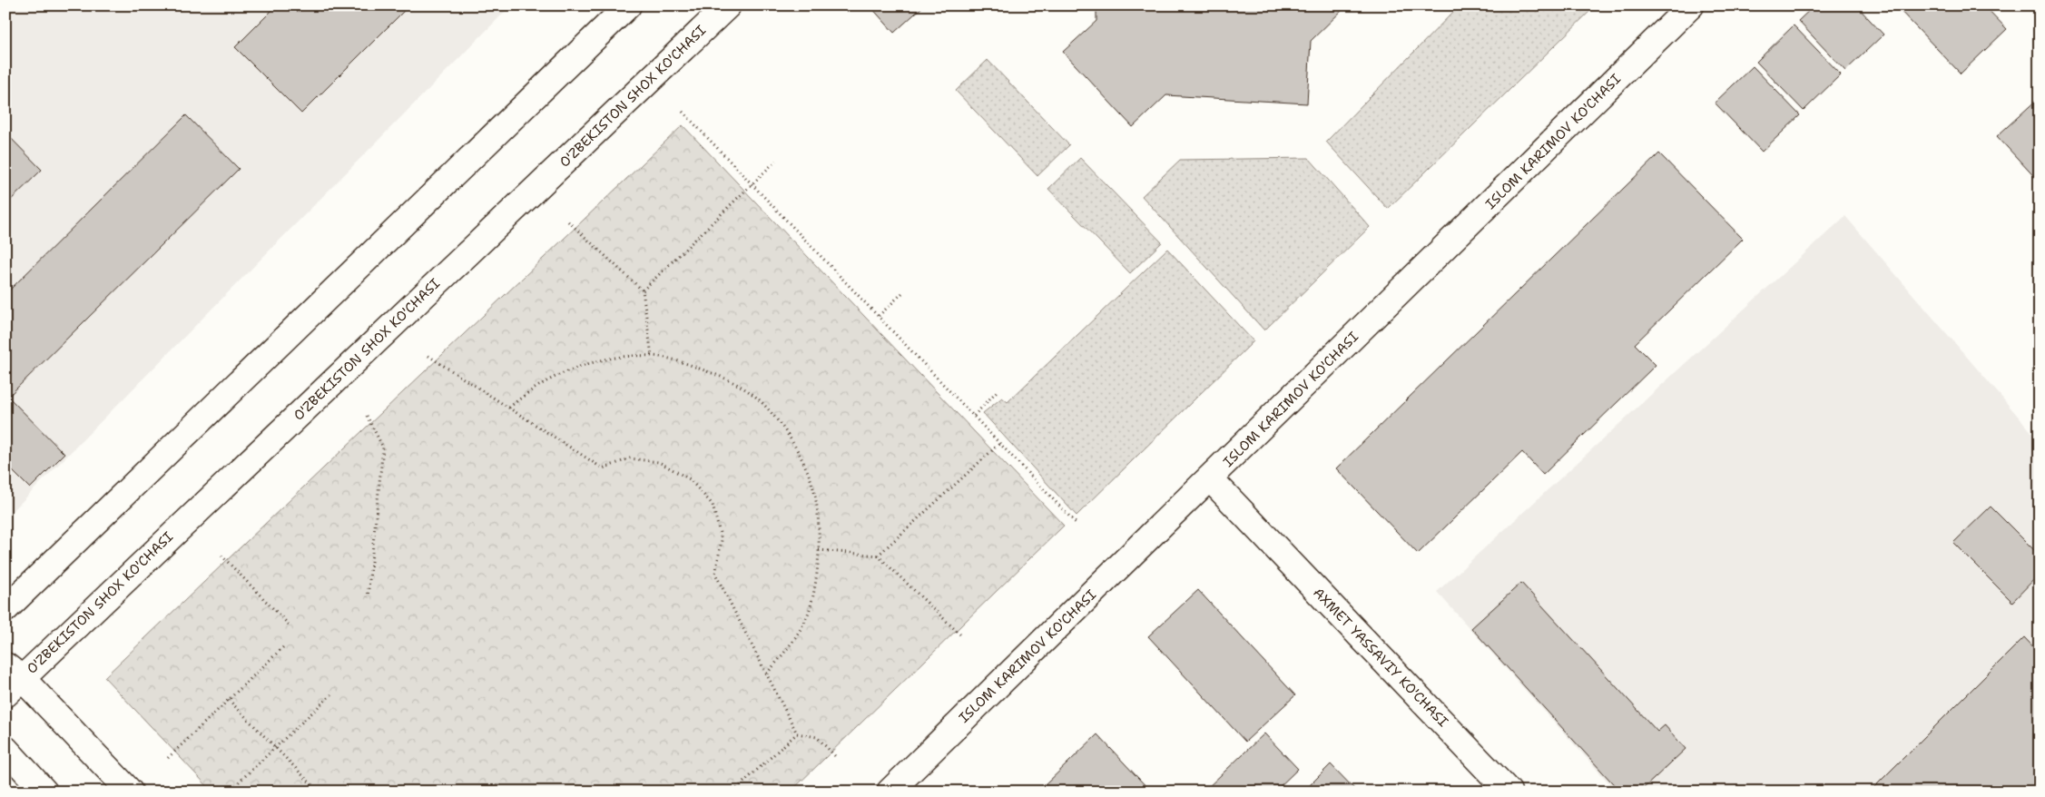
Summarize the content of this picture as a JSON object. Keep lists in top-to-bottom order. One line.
{"streets":{"main road":["O'ZBEKISTON SHOX KO'CHASI","ISLOM KARIMOV KO'CHASI","AXMET YASSAVIY KO'CHASI"]},"crossings":[["ISLOM KARIMOV KO'CHASI","AXMET YASSAVIY KO'CHASI"]]}
